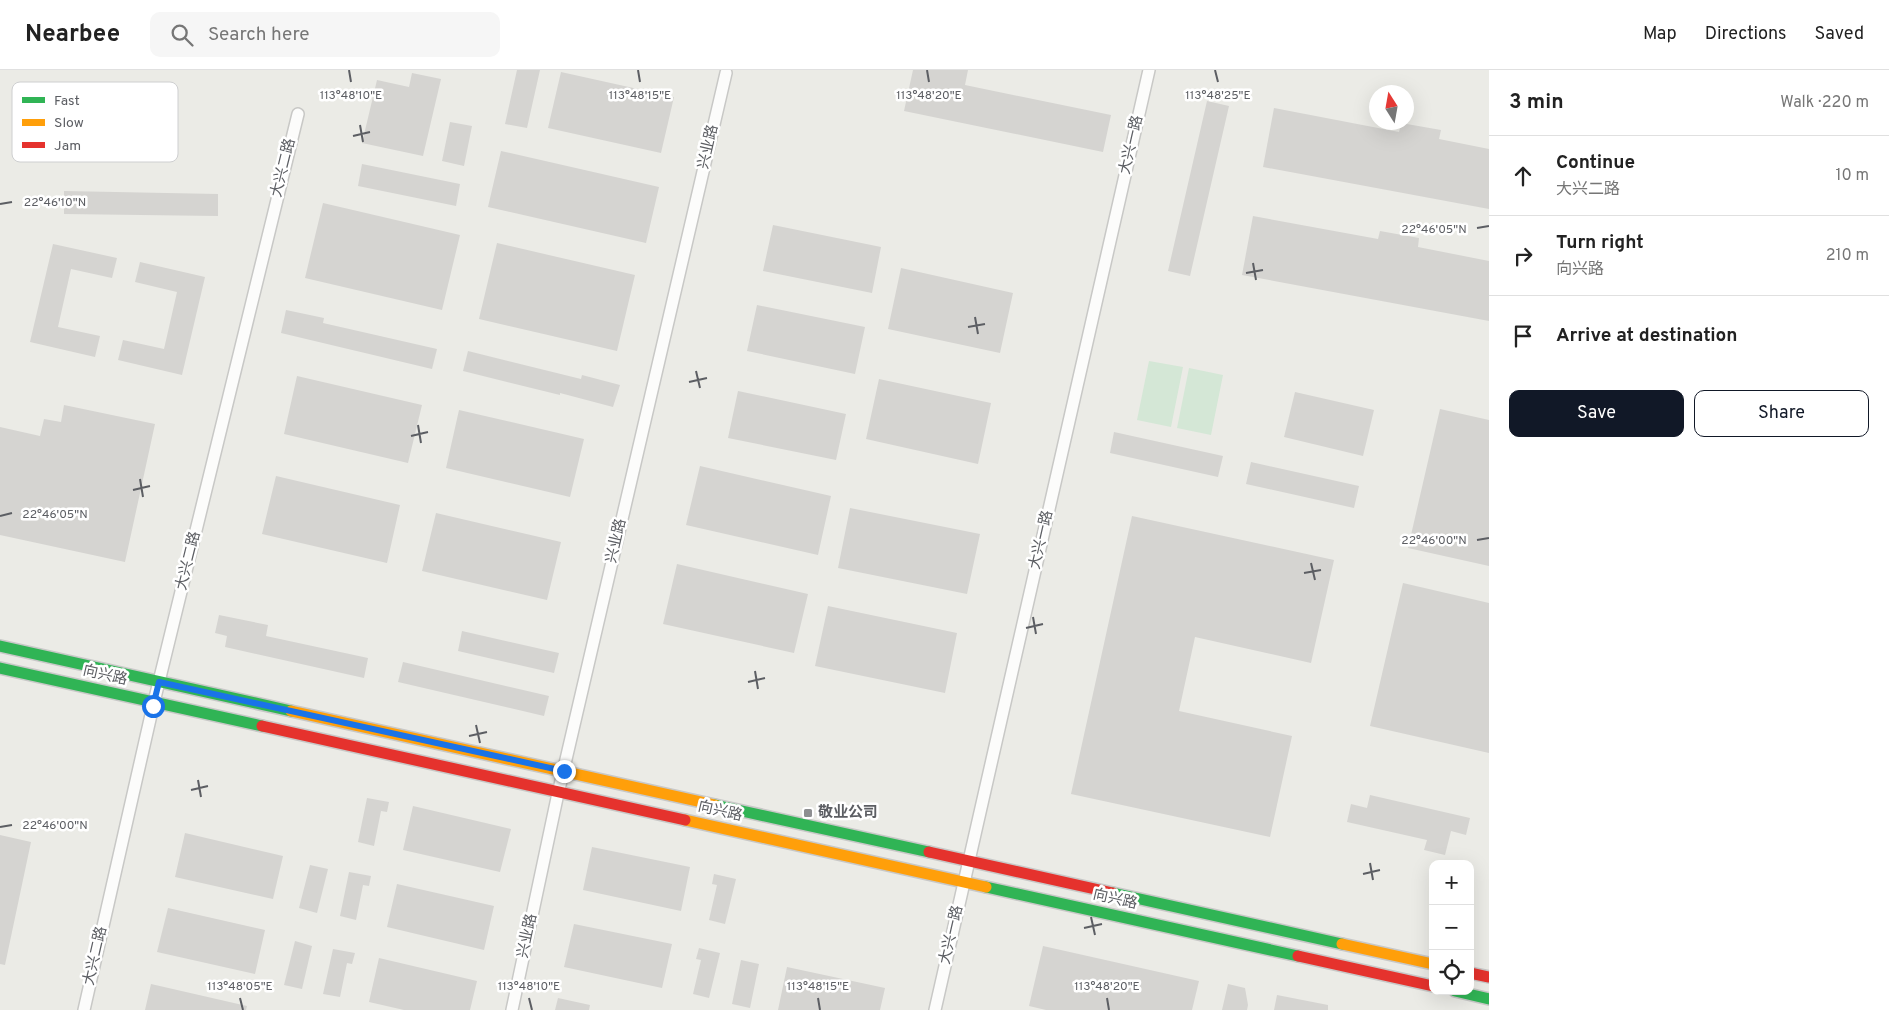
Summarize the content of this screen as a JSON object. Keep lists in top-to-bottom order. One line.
{"streets":{"street":["大兴一路","兴业路","大兴二路","向兴路"]},"crossings":[["大兴一路","向兴路"],["兴业路","向兴路"],["大兴二路","向兴路"]],"places":{"transit":["敬业公司"]},"legend":["Fast","Slow","Jam"],"north":"top","page":{"header":"Nearbee","search":"Search here","nav":["Map","Directions","Saved"],"heading":["3 min","Walk · 220 m"],"list":[["Continue","大兴二路","10 m"],["Turn right","向兴路","210 m"],"Arrive at destination"],"buttons":["Save","Share"],"map_buttons":["+","−"]},"coordinates":["113°48'10\"E","113°48'15\"E","113°48'20\"E","113°48'25\"E","22°46'10\"N","22°46'05\"N","22°46'00\"N","113°48'05\"E"]}
